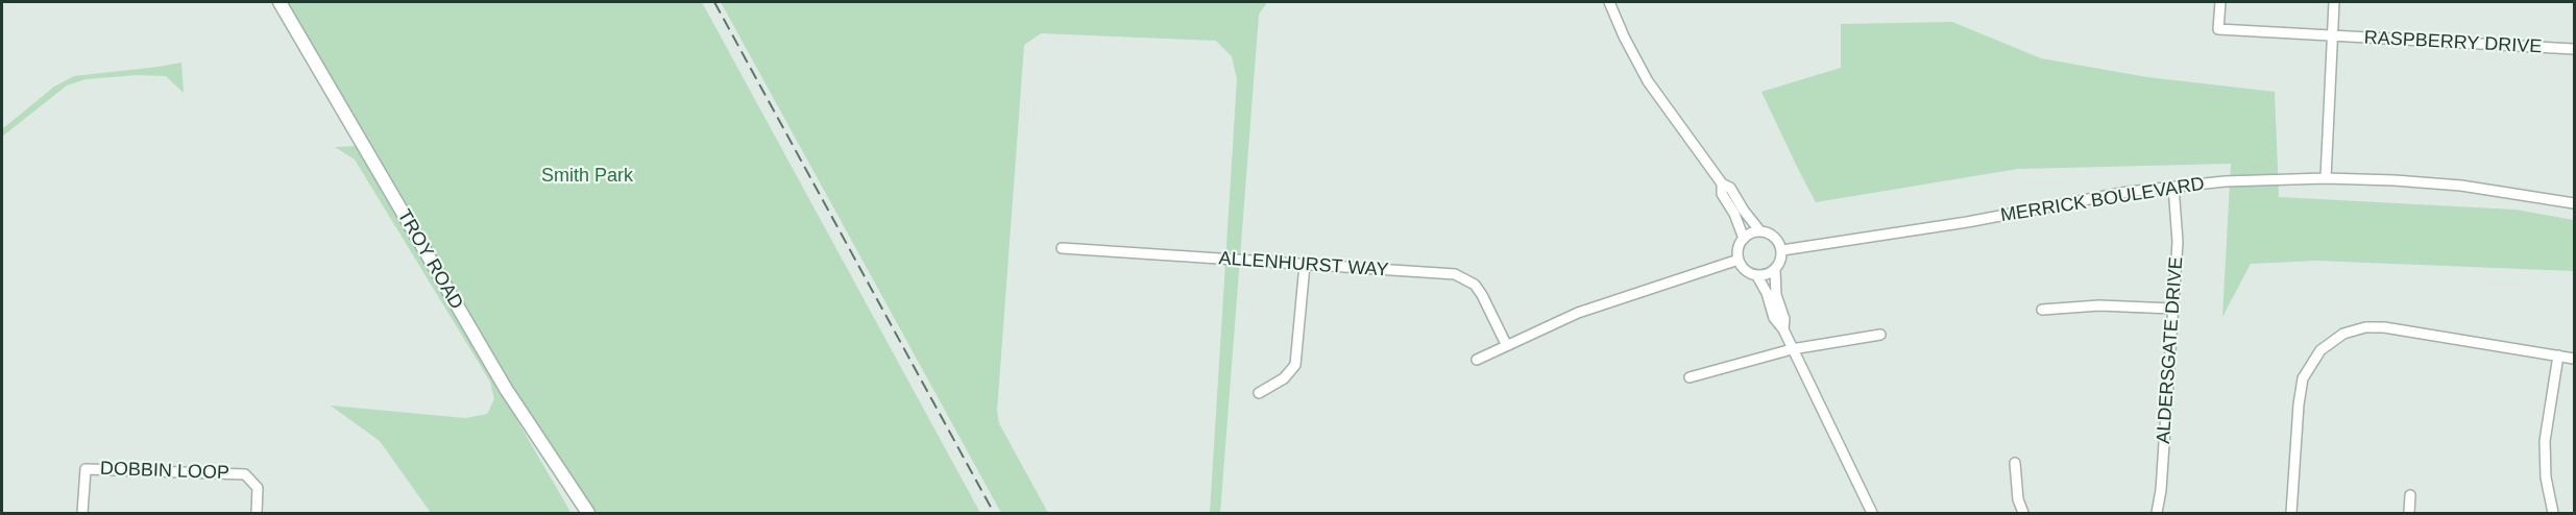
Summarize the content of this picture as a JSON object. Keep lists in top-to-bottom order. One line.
{"streets":{"street":["RASPBERRY DRIVE","MERRICK BOULEVARD","TROY ROAD","ALLENHURST WAY","ALDERSGATE DRIVE","DOBBIN LOOP"]},"crossings":[["MERRICK BOULEVARD","ALDERSGATE DRIVE"]],"parks":["Smith Park"]}
